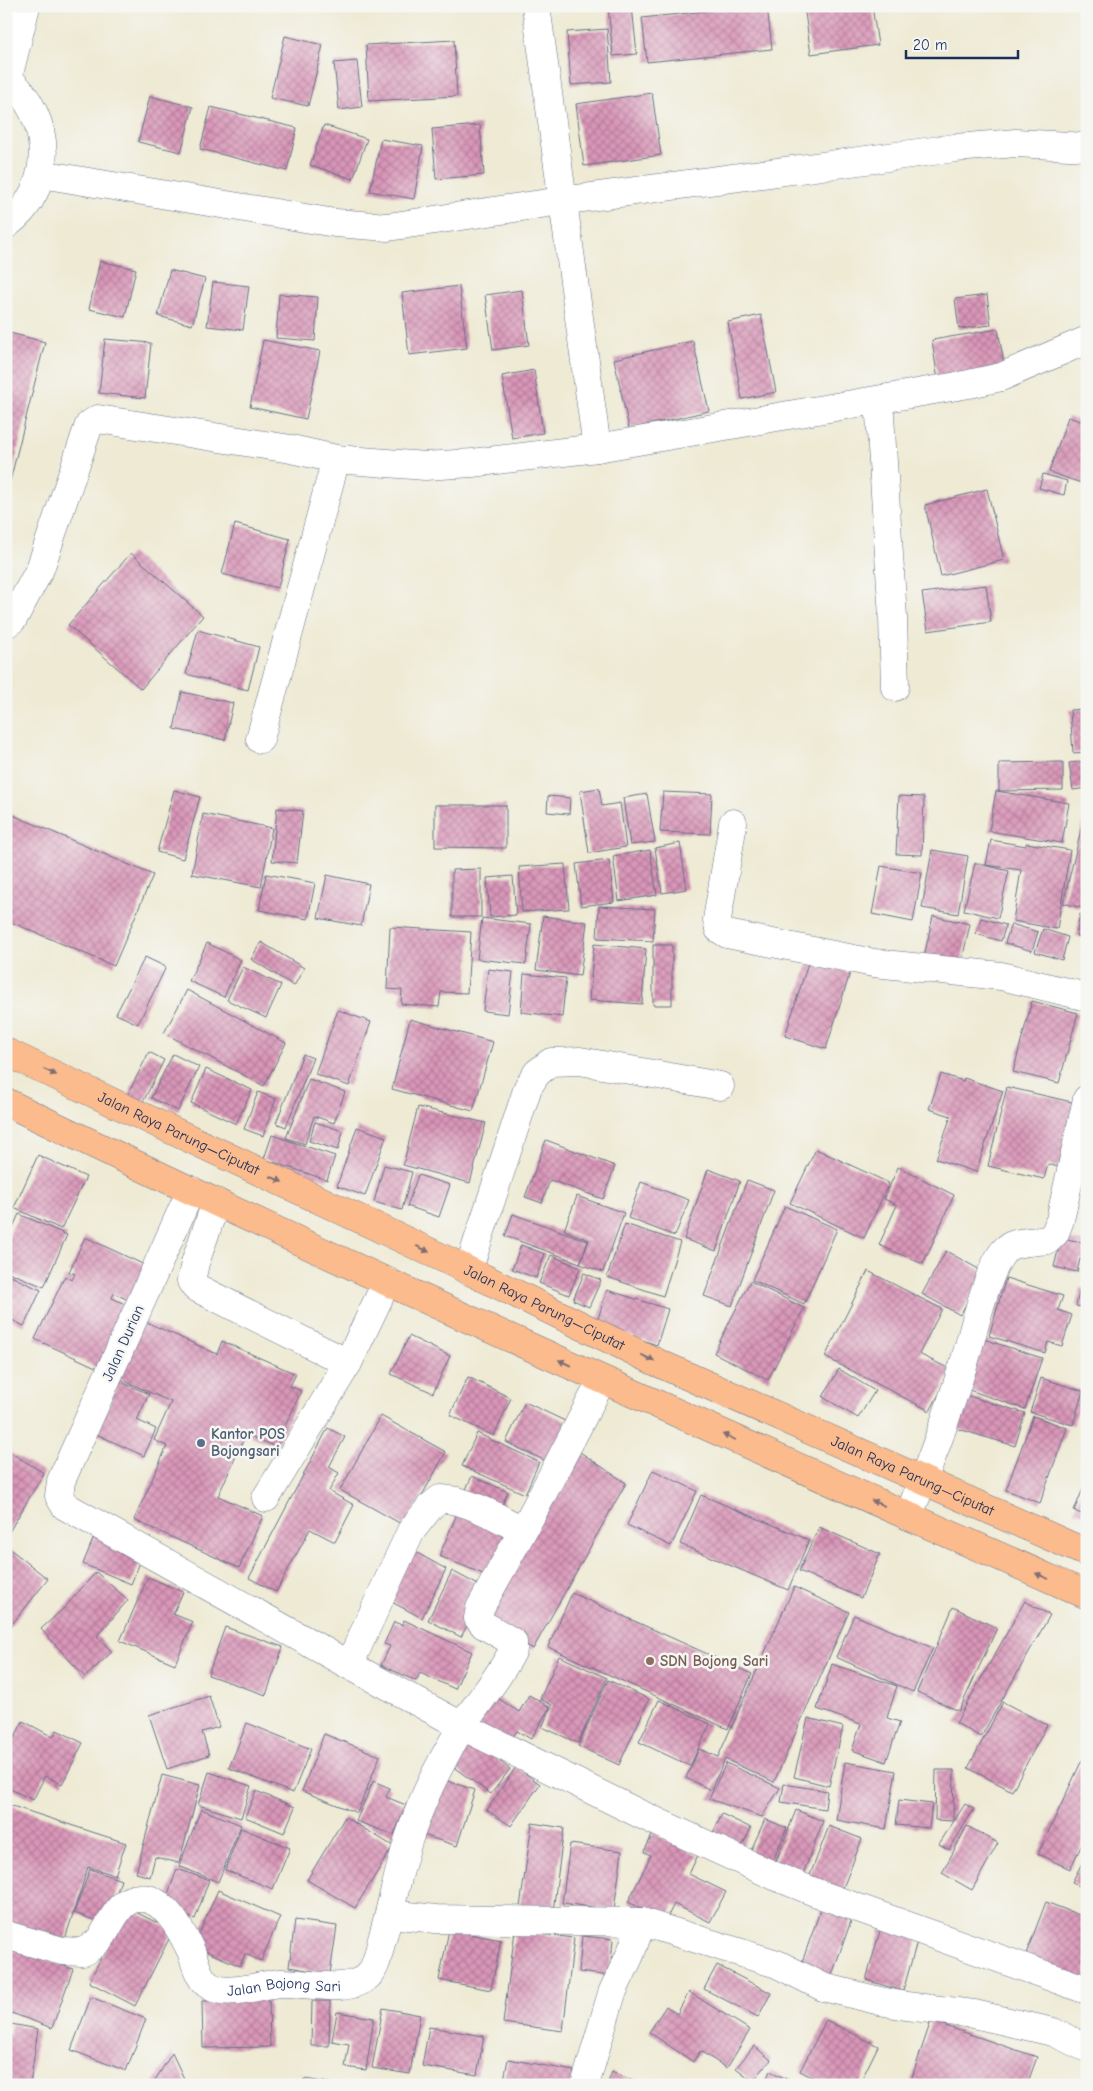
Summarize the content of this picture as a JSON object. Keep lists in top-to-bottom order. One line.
{"streets":{"highway":["Jalan Raya Parung—Ciputat"],"street":["Jalan Durian","Jalan Bojong Sari"]},"places":["Kantor POS Bojongsari","SDN Bojong Sari"],"scale_bar":"20 m"}
